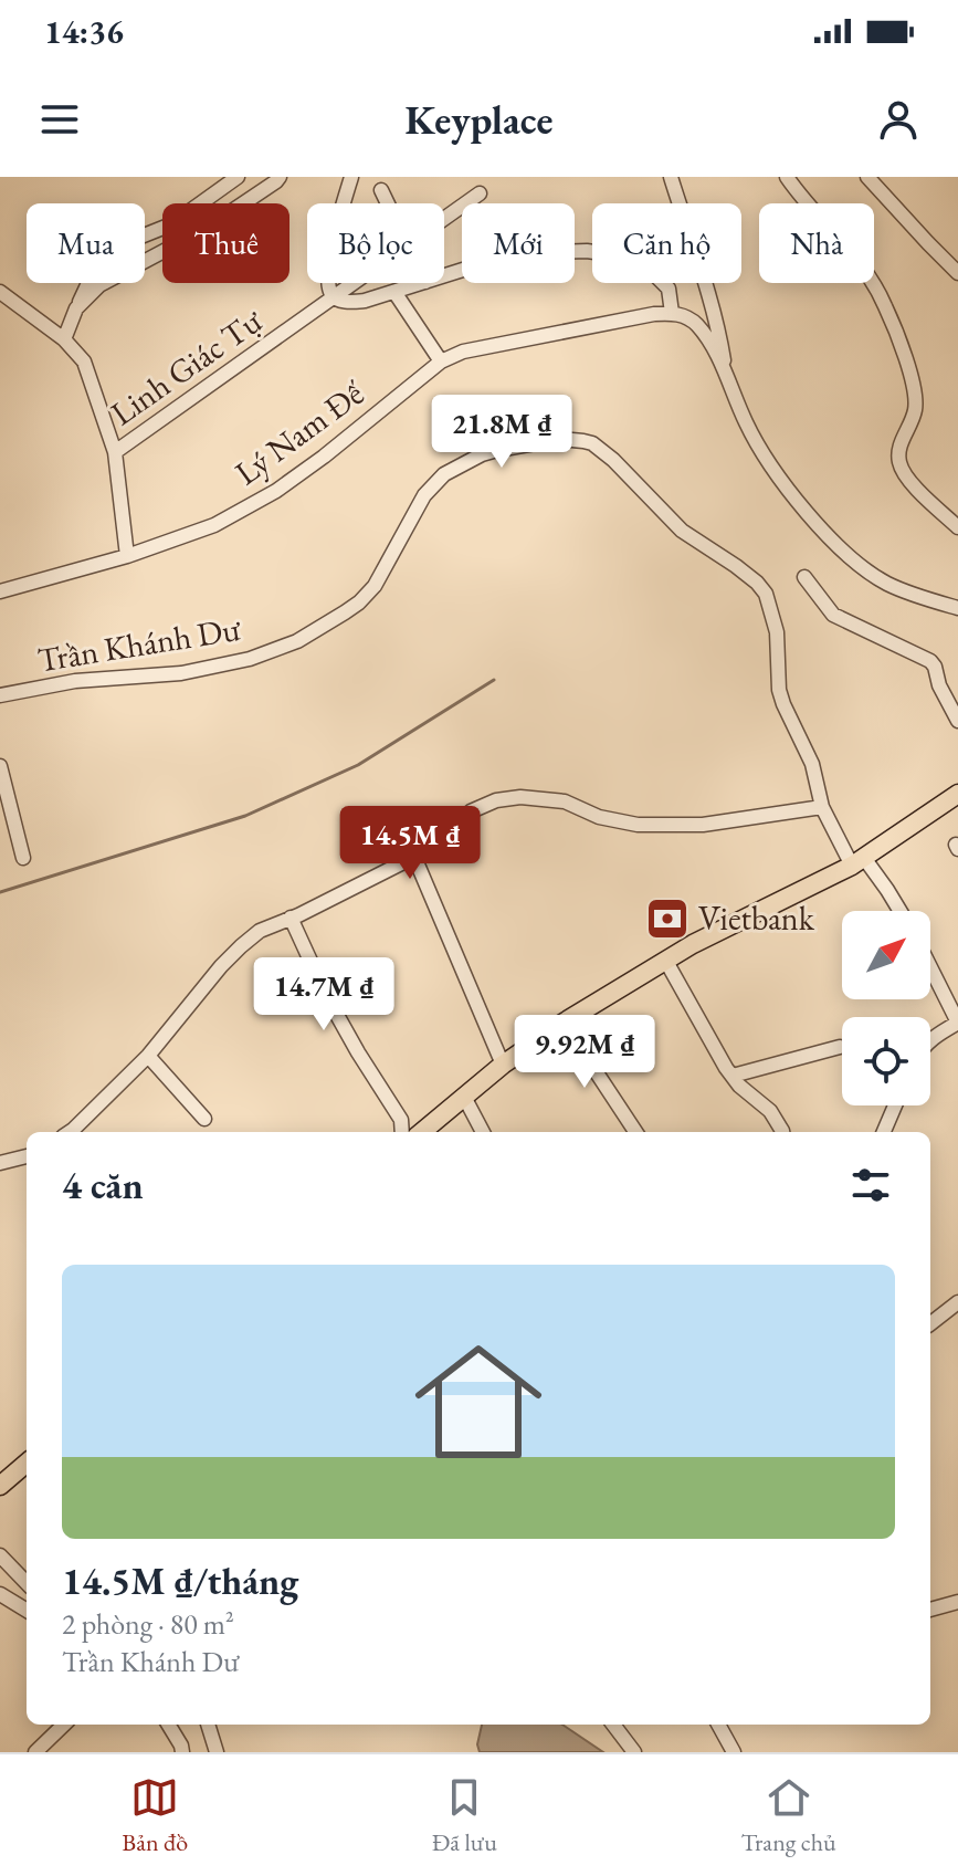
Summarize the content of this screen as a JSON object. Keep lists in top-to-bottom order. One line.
{"streets":{"street":["Linh Giác Tự","Lý Nam Đế","Trần Khánh Dư"]},"places":{"bank":["Vietbank"]},"north":"top right","page":{"status":"14:36","header":"Keyplace","chip":["Mua","Thuê","Bộ lọc","Mới","Căn hộ","Nhà"],"price":["21.8M ₫","14.5M ₫","14.7M ₫","9.92M ₫"],"heading":"4 căn","list":[{"name":"14.5M ₫/tháng","note":"2 phòng · 80 m² · Trần Khánh Dư"}],"tabs":["Bản đồ","Đã lưu","Trang chủ"]}}
